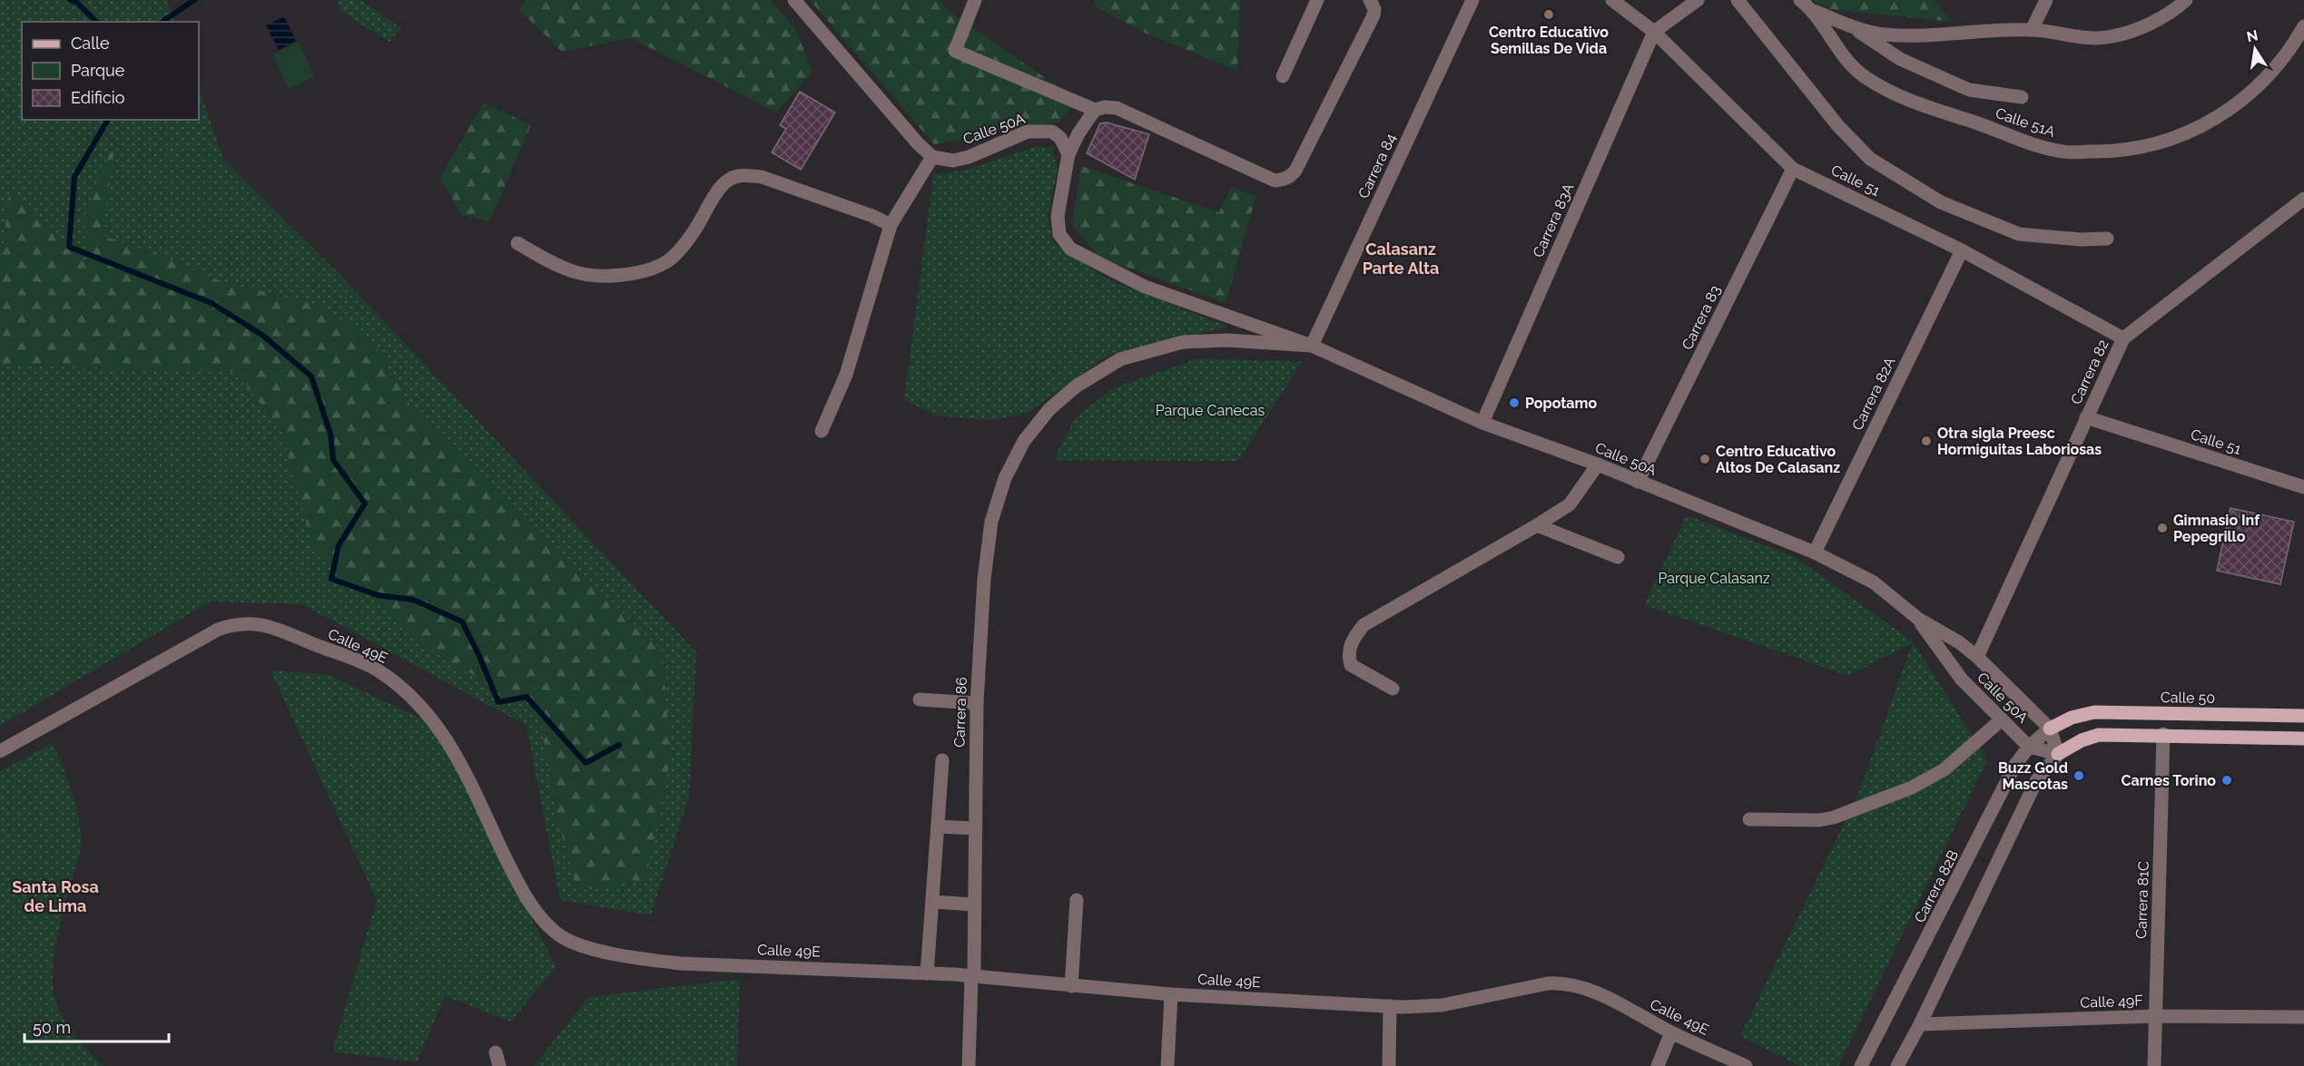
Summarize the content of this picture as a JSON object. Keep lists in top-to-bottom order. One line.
{"streets":{"main road":["Calle 50","Carrera 82B"],"street":["Calle 51A","Calle 50A","Carrera 84","Calle 51","Carrera 83A","Carrera 83","Carrera 82","Carrera 82A","Calle 49E","Carrera 86","Carrera 81C","Calle 49F"]},"crossings":[["Calle 50A","Carrera 84"],["Calle 50A","Carrera 83A"],["Calle 50A","Carrera 83"],["Calle 50A","Carrera 82"],["Calle 50A","Carrera 82A"],["Calle 50A","Carrera 86"],["Calle 50A","Carrera 82B"],["Calle 51","Carrera 83A"],["Calle 51","Carrera 83"],["Calle 51","Carrera 82"],["Calle 51","Carrera 82A"],["Calle 49E","Carrera 86"],["Calle 50","Carrera 82B"],["Carrera 81C","Calle 49F"]],"districts":["Calasanz Parte Alta","Santa Rosa de Lima"],"parks":["Parque Canecas","Parque Calasanz"],"places":["Centro Educativo Semillas De Vida","Popotamo","Otra sigla Preesc Hormiguitas Laboriosas","Centro Educativo Altos De Calasanz","Gimnasio Inf Pepegrillo","Buzz Gold Mascotas","Carnes Torino"],"legend":["Calle","Parque","Edificio"],"scale_bar":"50 m","north":"top"}
